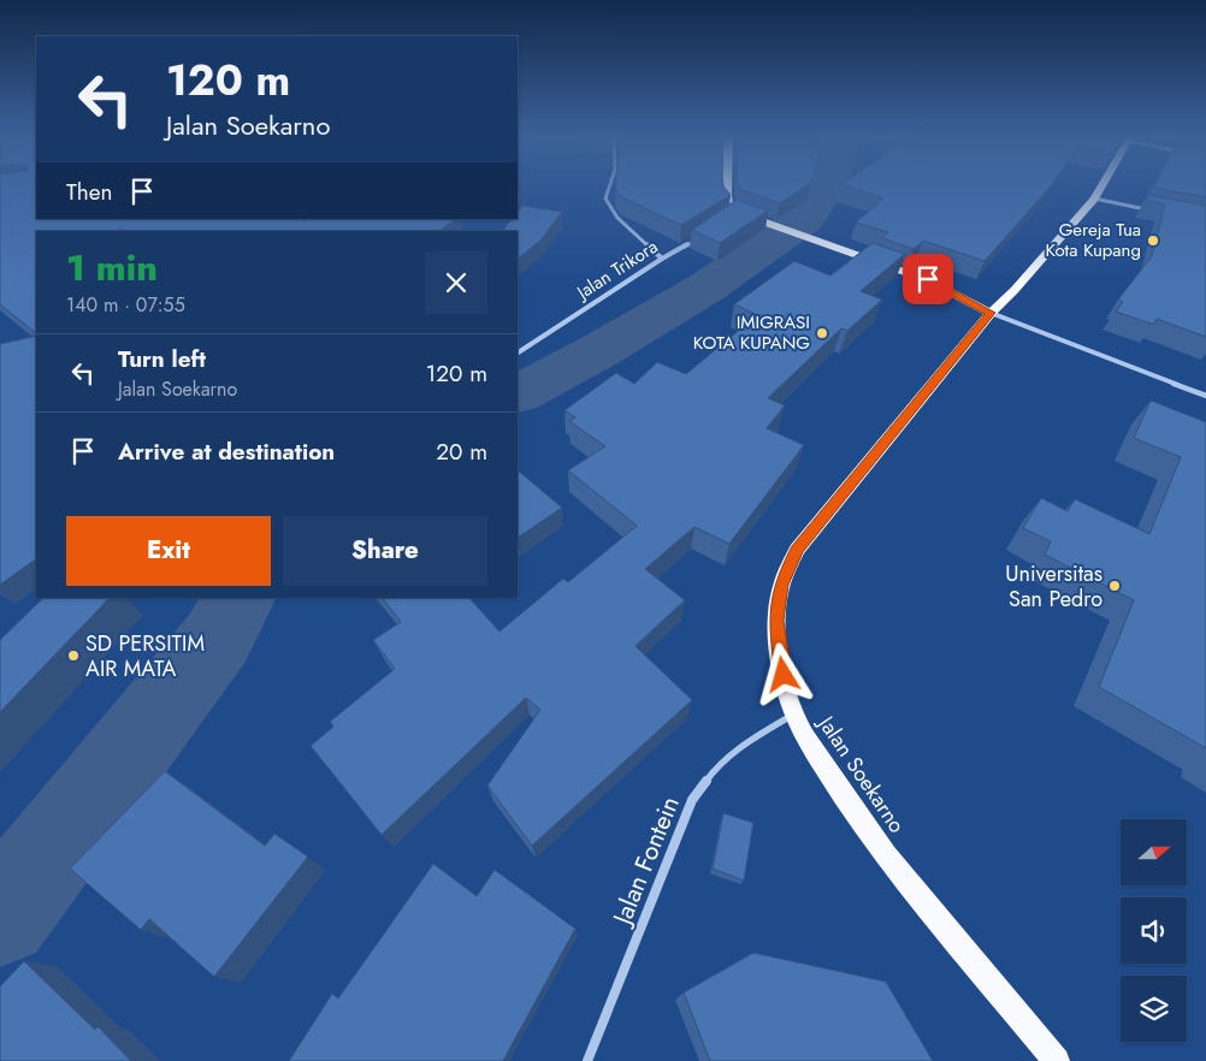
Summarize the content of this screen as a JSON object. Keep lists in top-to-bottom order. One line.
{"streets":{"highway":["Jalan Soekarno"],"street":["Jalan Trikora","Jalan Fontein"]},"crossings":[["Jalan Soekarno","Jalan Fontein"]],"places":["Gereja Tua Kota Kupang","IMIGRASI KOTA KUPANG","Universitas San Pedro","SD PERSITIM AIR MATA"],"north":"right","page":{"turn":["120 m","Jalan Soekarno"],"then":"Then","heading":["1 min","140 m · 07:55"],"list":[{"name":"Turn left","note":"Jalan Soekarno","value":"120 m"},{"name":"Arrive at destination","value":"20 m"}],"buttons":["Exit","Share"]}}
